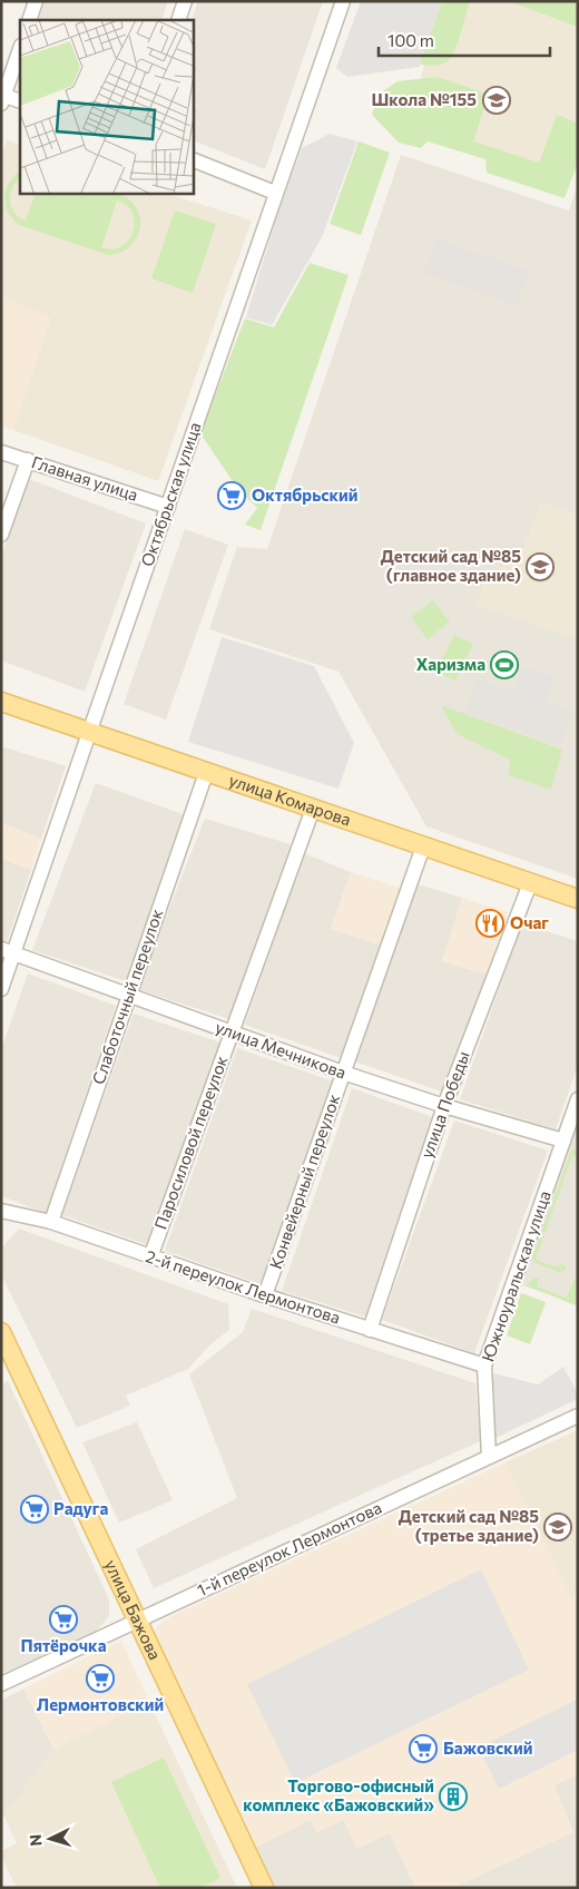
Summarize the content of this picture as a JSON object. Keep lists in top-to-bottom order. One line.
{"streets":{"main road":["улица Комарова","улица Бажова"],"street":["Главная улица","Октябрьская улица","Слаботочный переулок","улица Мечникова","улица Победы","Паросиловой переулок","Конвейерный переулок","Южноуральская улица","2-й переулок Лермонтова","1-й переулок Лермонтова"]},"crossings":[["Главная улица","Октябрьская улица"],["Октябрьская улица","улица Комарова"],["Октябрьская улица","улица Мечникова"],["улица Комарова","Слаботочный переулок"],["улица Комарова","улица Победы"],["улица Комарова","Паросиловой переулок"],["улица Комарова","Конвейерный переулок"],["Слаботочный переулок","улица Мечникова"],["Слаботочный переулок","2-й переулок Лермонтова"],["улица Мечникова","улица Победы"],["улица Мечникова","Паросиловой переулок"],["улица Мечникова","Конвейерный переулок"],["улица Мечникова","Южноуральская улица"],["улица Победы","2-й переулок Лермонтова"],["Паросиловой переулок","2-й переулок Лермонтова"],["Конвейерный переулок","2-й переулок Лермонтова"],["Южноуральская улица","2-й переулок Лермонтова"],["Южноуральская улица","1-й переулок Лермонтова"],["1-й переулок Лермонтова","улица Бажова"]],"places":{"school or university":["Школа №155","Детский сад №85 (главное здание)","Детский сад №85 (третье здание)"],"supermarket":["Октябрьский","Радуга","Пятёрочка","Лермонтовский","Бажовский"],"sports":["Харизма"],"restaurant":["Очаг"],"building":["Торгово-офисный комплекс «Бажовский»"]},"scale_bar":"100 m","north":"left"}
